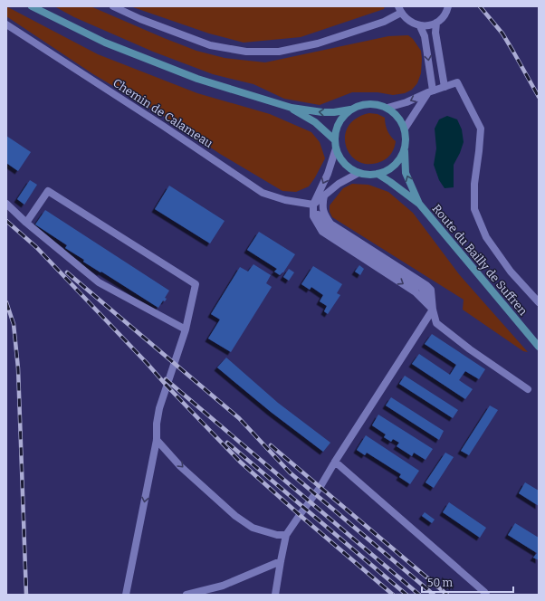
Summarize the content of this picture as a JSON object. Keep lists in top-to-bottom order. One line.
{"streets":{"main road":["Route du Bailly de Suffren"],"street":["Chemin de Calameau"]},"scale_bar":"50 m"}
